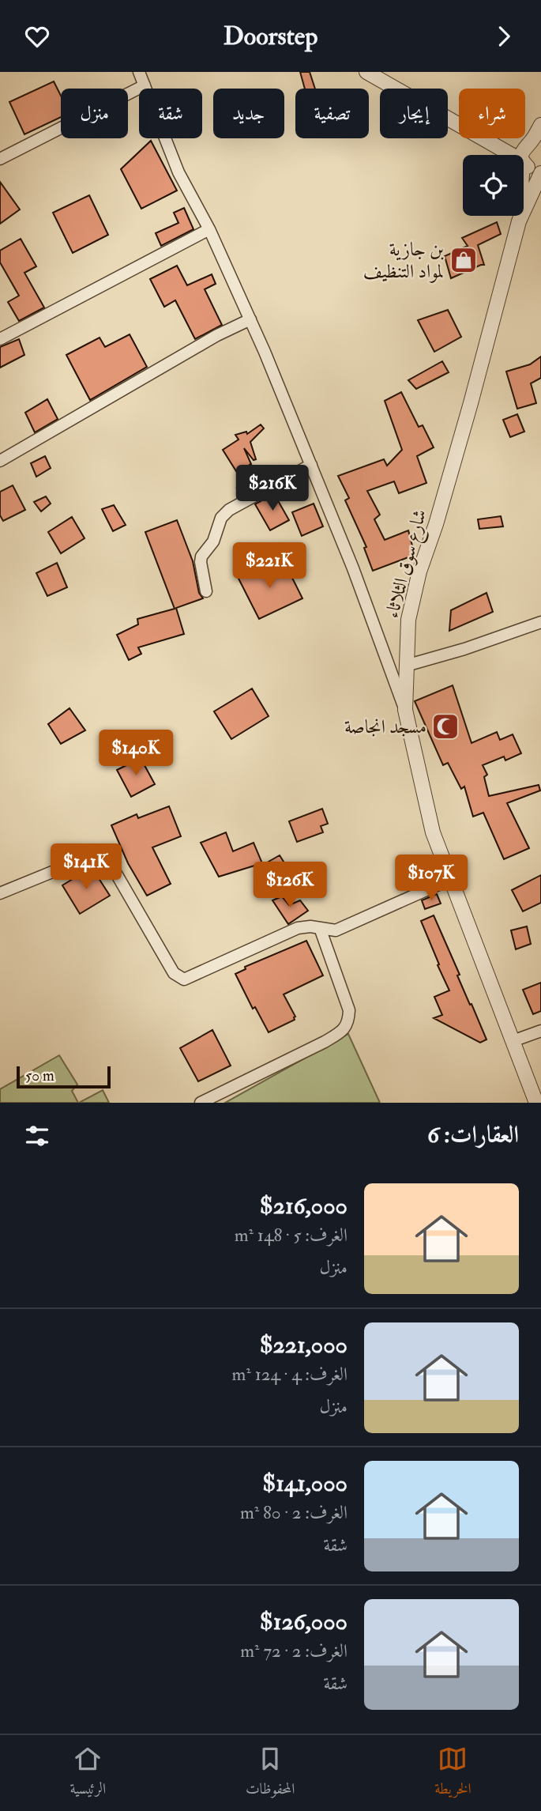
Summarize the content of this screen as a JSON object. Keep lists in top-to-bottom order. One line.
{"streets":{"street":["شارع سوق الثلاثاء"]},"places":{"shop":["بن جازية لمواد التنظيف"],"mosque":["مسجد انجاصة"]},"scale_bar":"50 m","page":{"header":"Doorstep","chip":["شراء","إيجار","تصفية","جديد","شقة","منزل"],"price":["$216K","$221K","$140K","$141K","$107K","$126K"],"scale":"50 m","heading":"العقارات: 6","list":[{"name":"$216,000","note":"الغرف: 5 · 148 m² · منزل"},{"name":"$221,000","note":"الغرف: 4 · 124 m² · منزل"},{"name":"$141,000","note":"الغرف: 2 · 80 m² · شقة"},{"name":"$126,000","note":"الغرف: 2 · 72 m² · شقة"}],"tabs":["الخريطة","المحفوظات","الرئيسية"]}}
